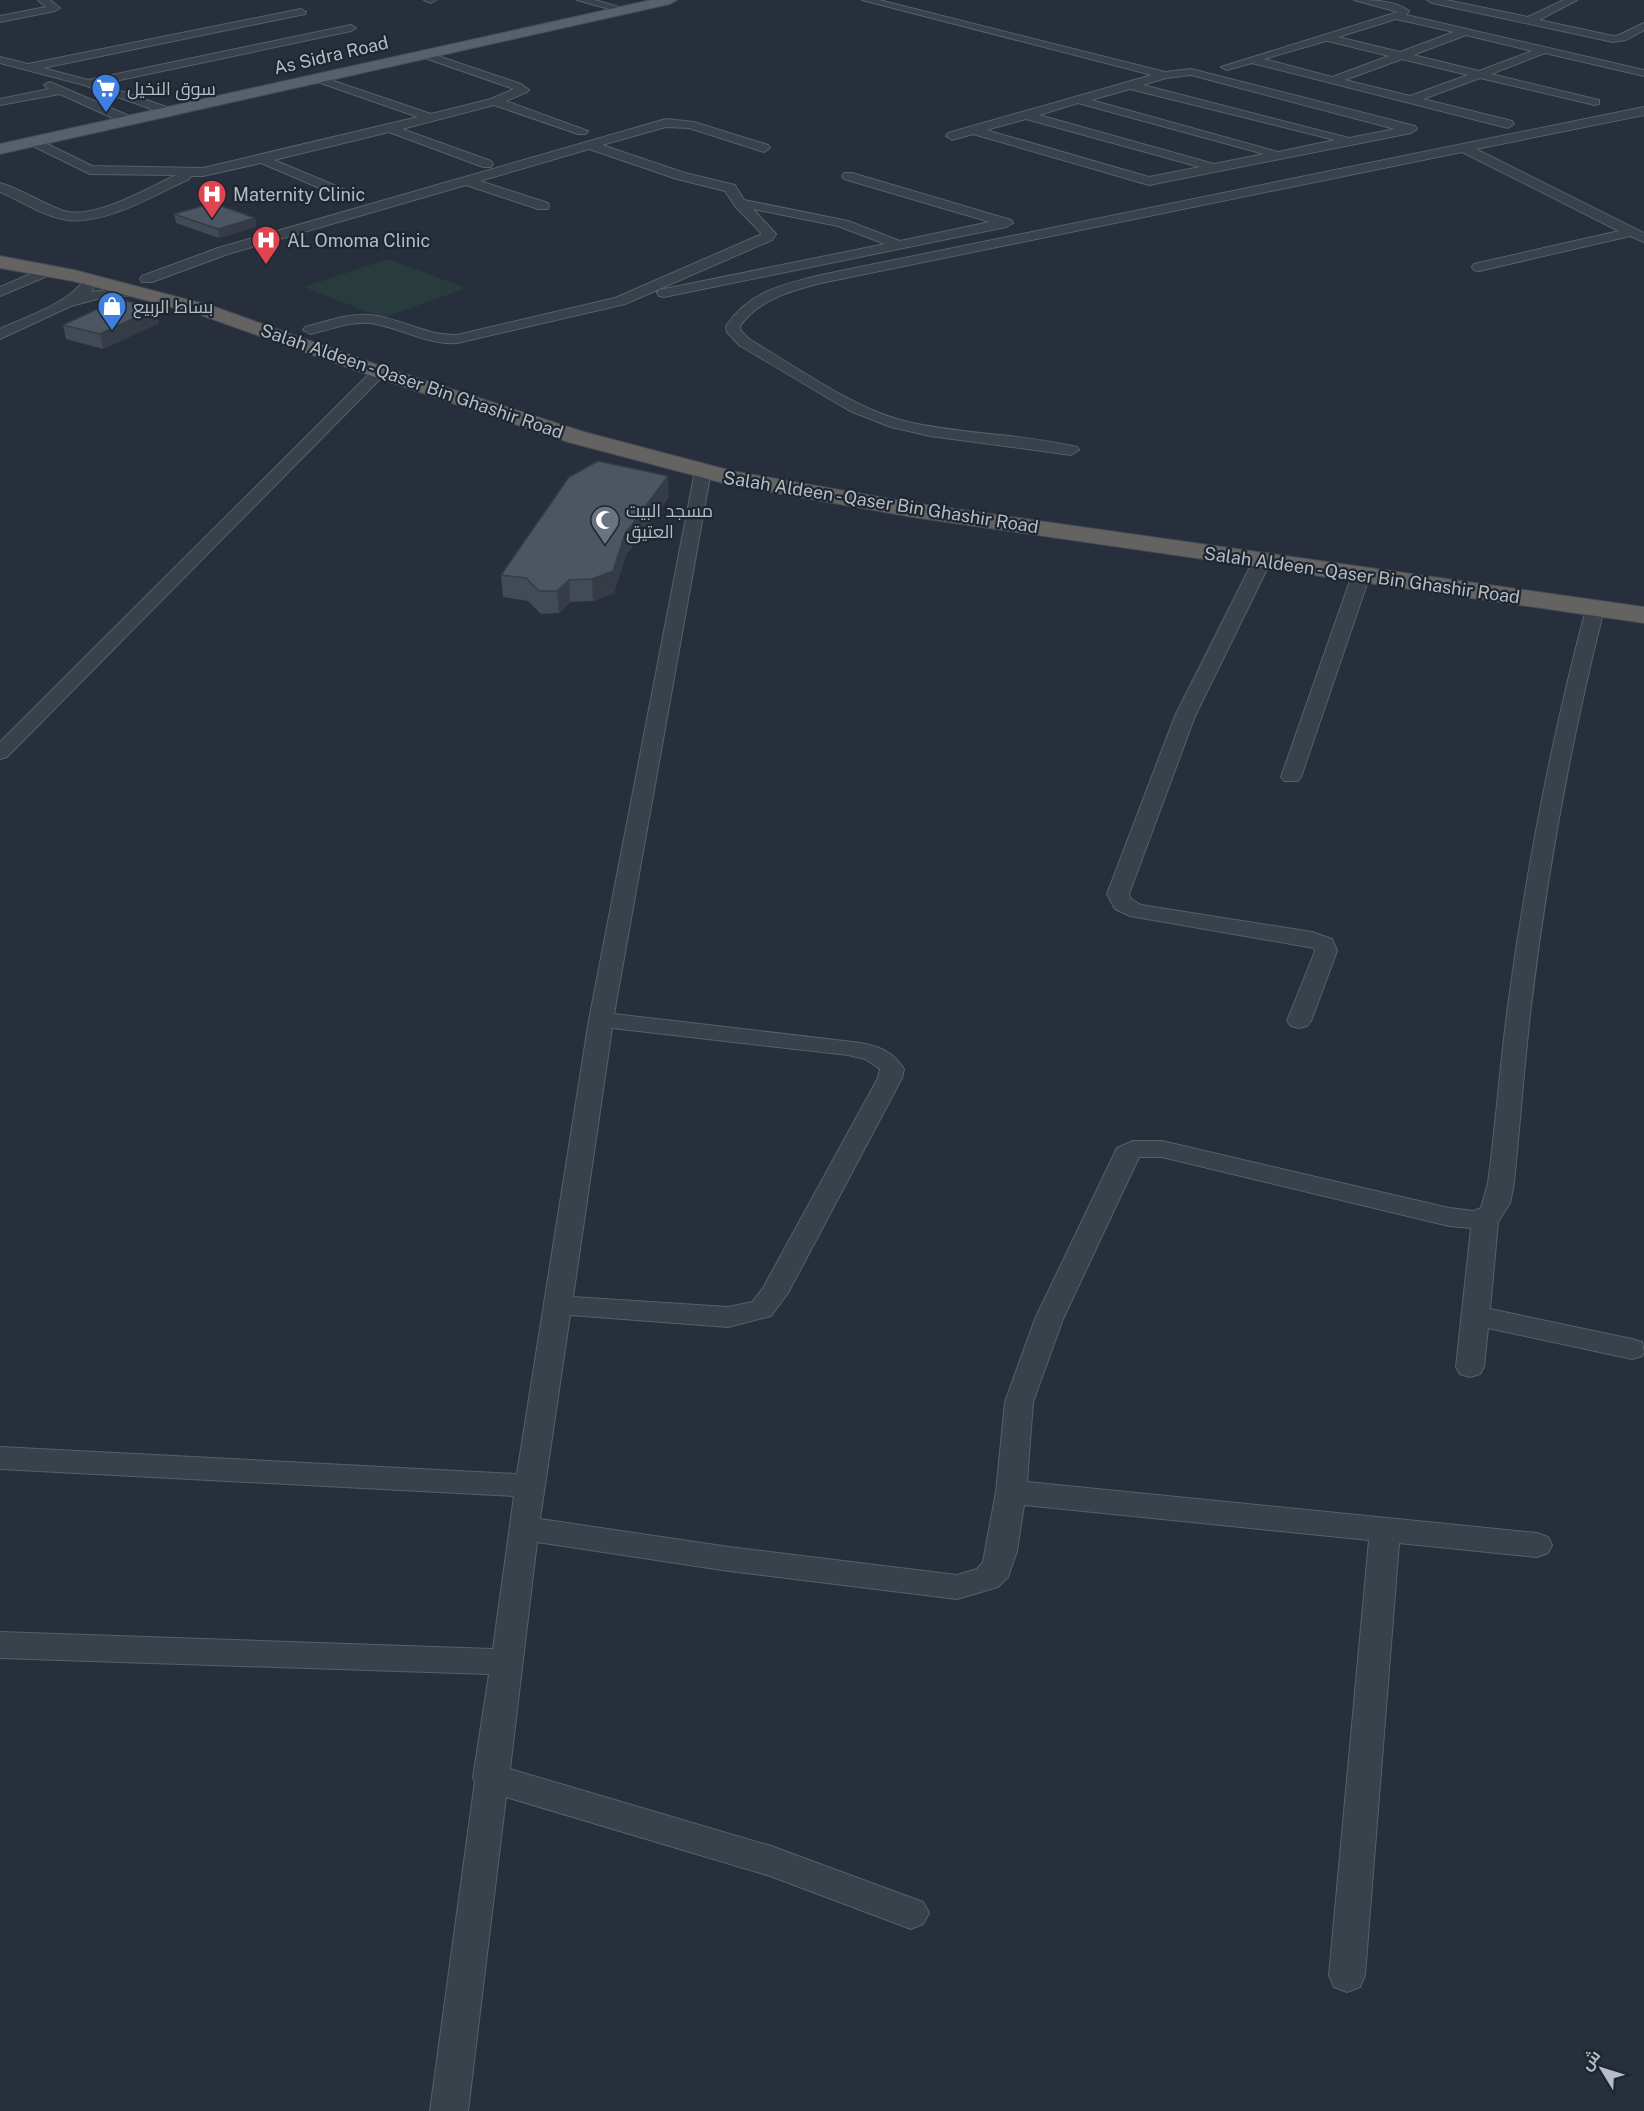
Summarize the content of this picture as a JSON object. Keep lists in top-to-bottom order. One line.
{"streets":{"highway":["Salah Aldeen - Qaser Bin Ghashir Road"],"main road":["As Sidra Road"]},"places":{"supermarket":["سوق النخيل"],"hospital":["Maternity Clinic","AL Omoma Clinic"],"shop":["بساط الربيع"],"mosque":["مسجد البيت العتيق"]},"north":"top left"}
